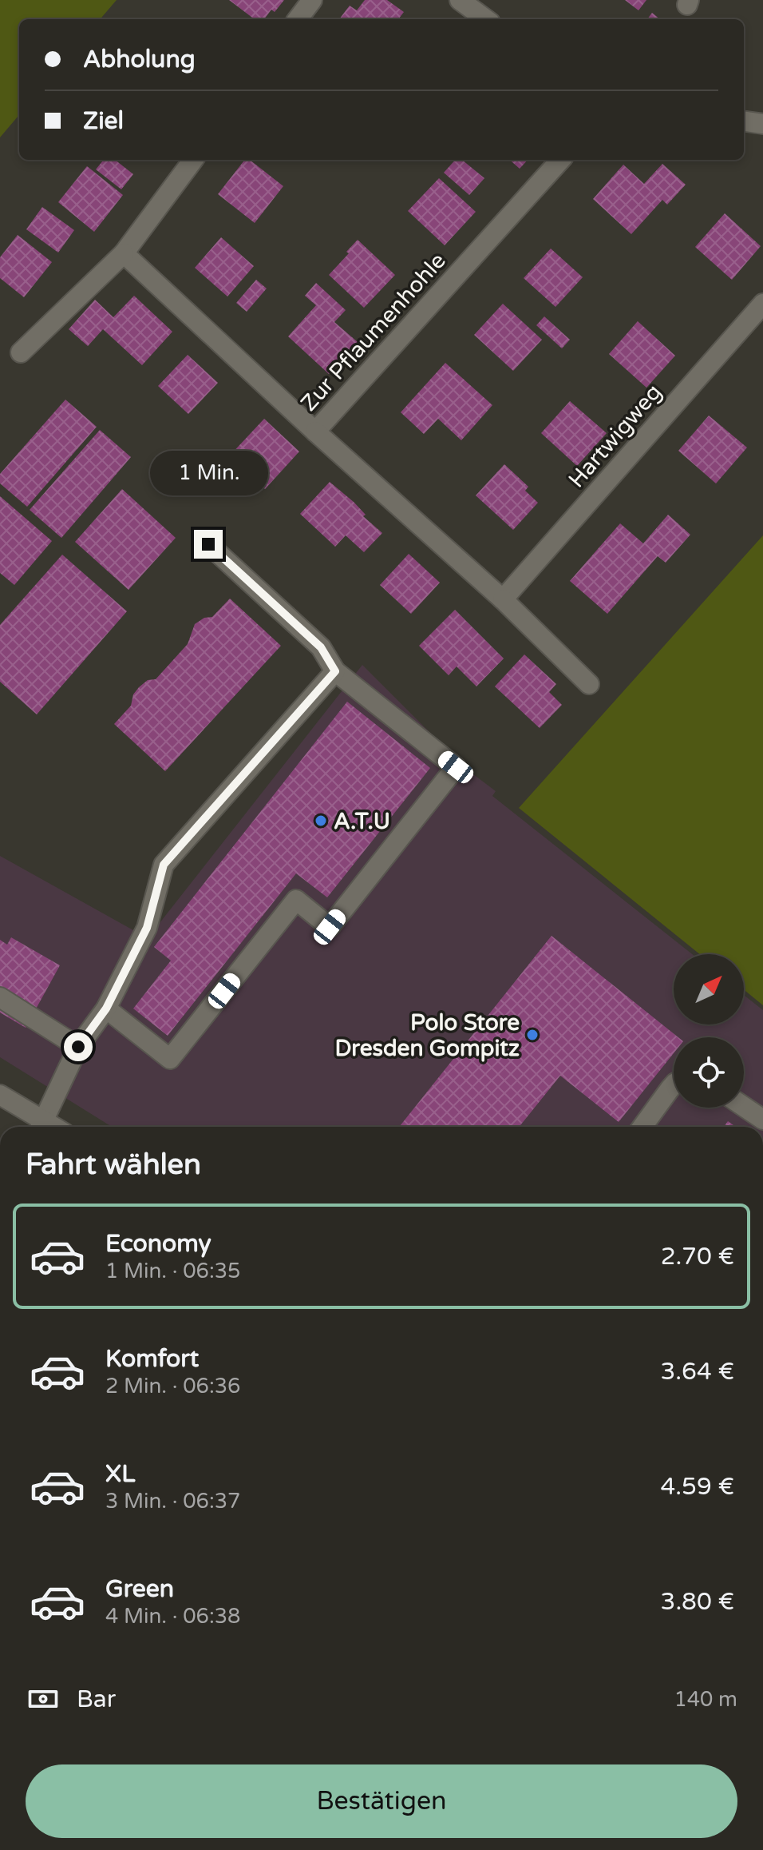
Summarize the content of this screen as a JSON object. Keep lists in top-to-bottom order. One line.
{"streets":{"street":["Zur Pflaumenhohle","Hartwigweg"]},"places":["A.T.U","Polo Store Dresden Gompitz"],"north":"top right","page":{"banner":["Abholung","Ziel"],"bubble":"1 Min.","heading":"Fahrt wählen","list":[{"name":"Economy","note":"1 Min. · 06:35","value":"2.70 €"},{"name":"Komfort","note":"2 Min. · 06:36","value":"3.64 €"},{"name":"XL","note":"3 Min. · 06:37","value":"4.59 €"},{"name":"Green","note":"4 Min. · 06:38","value":"3.80 €"}],"pay":["Bar","140 m"],"buttons":"Bestätigen"}}
